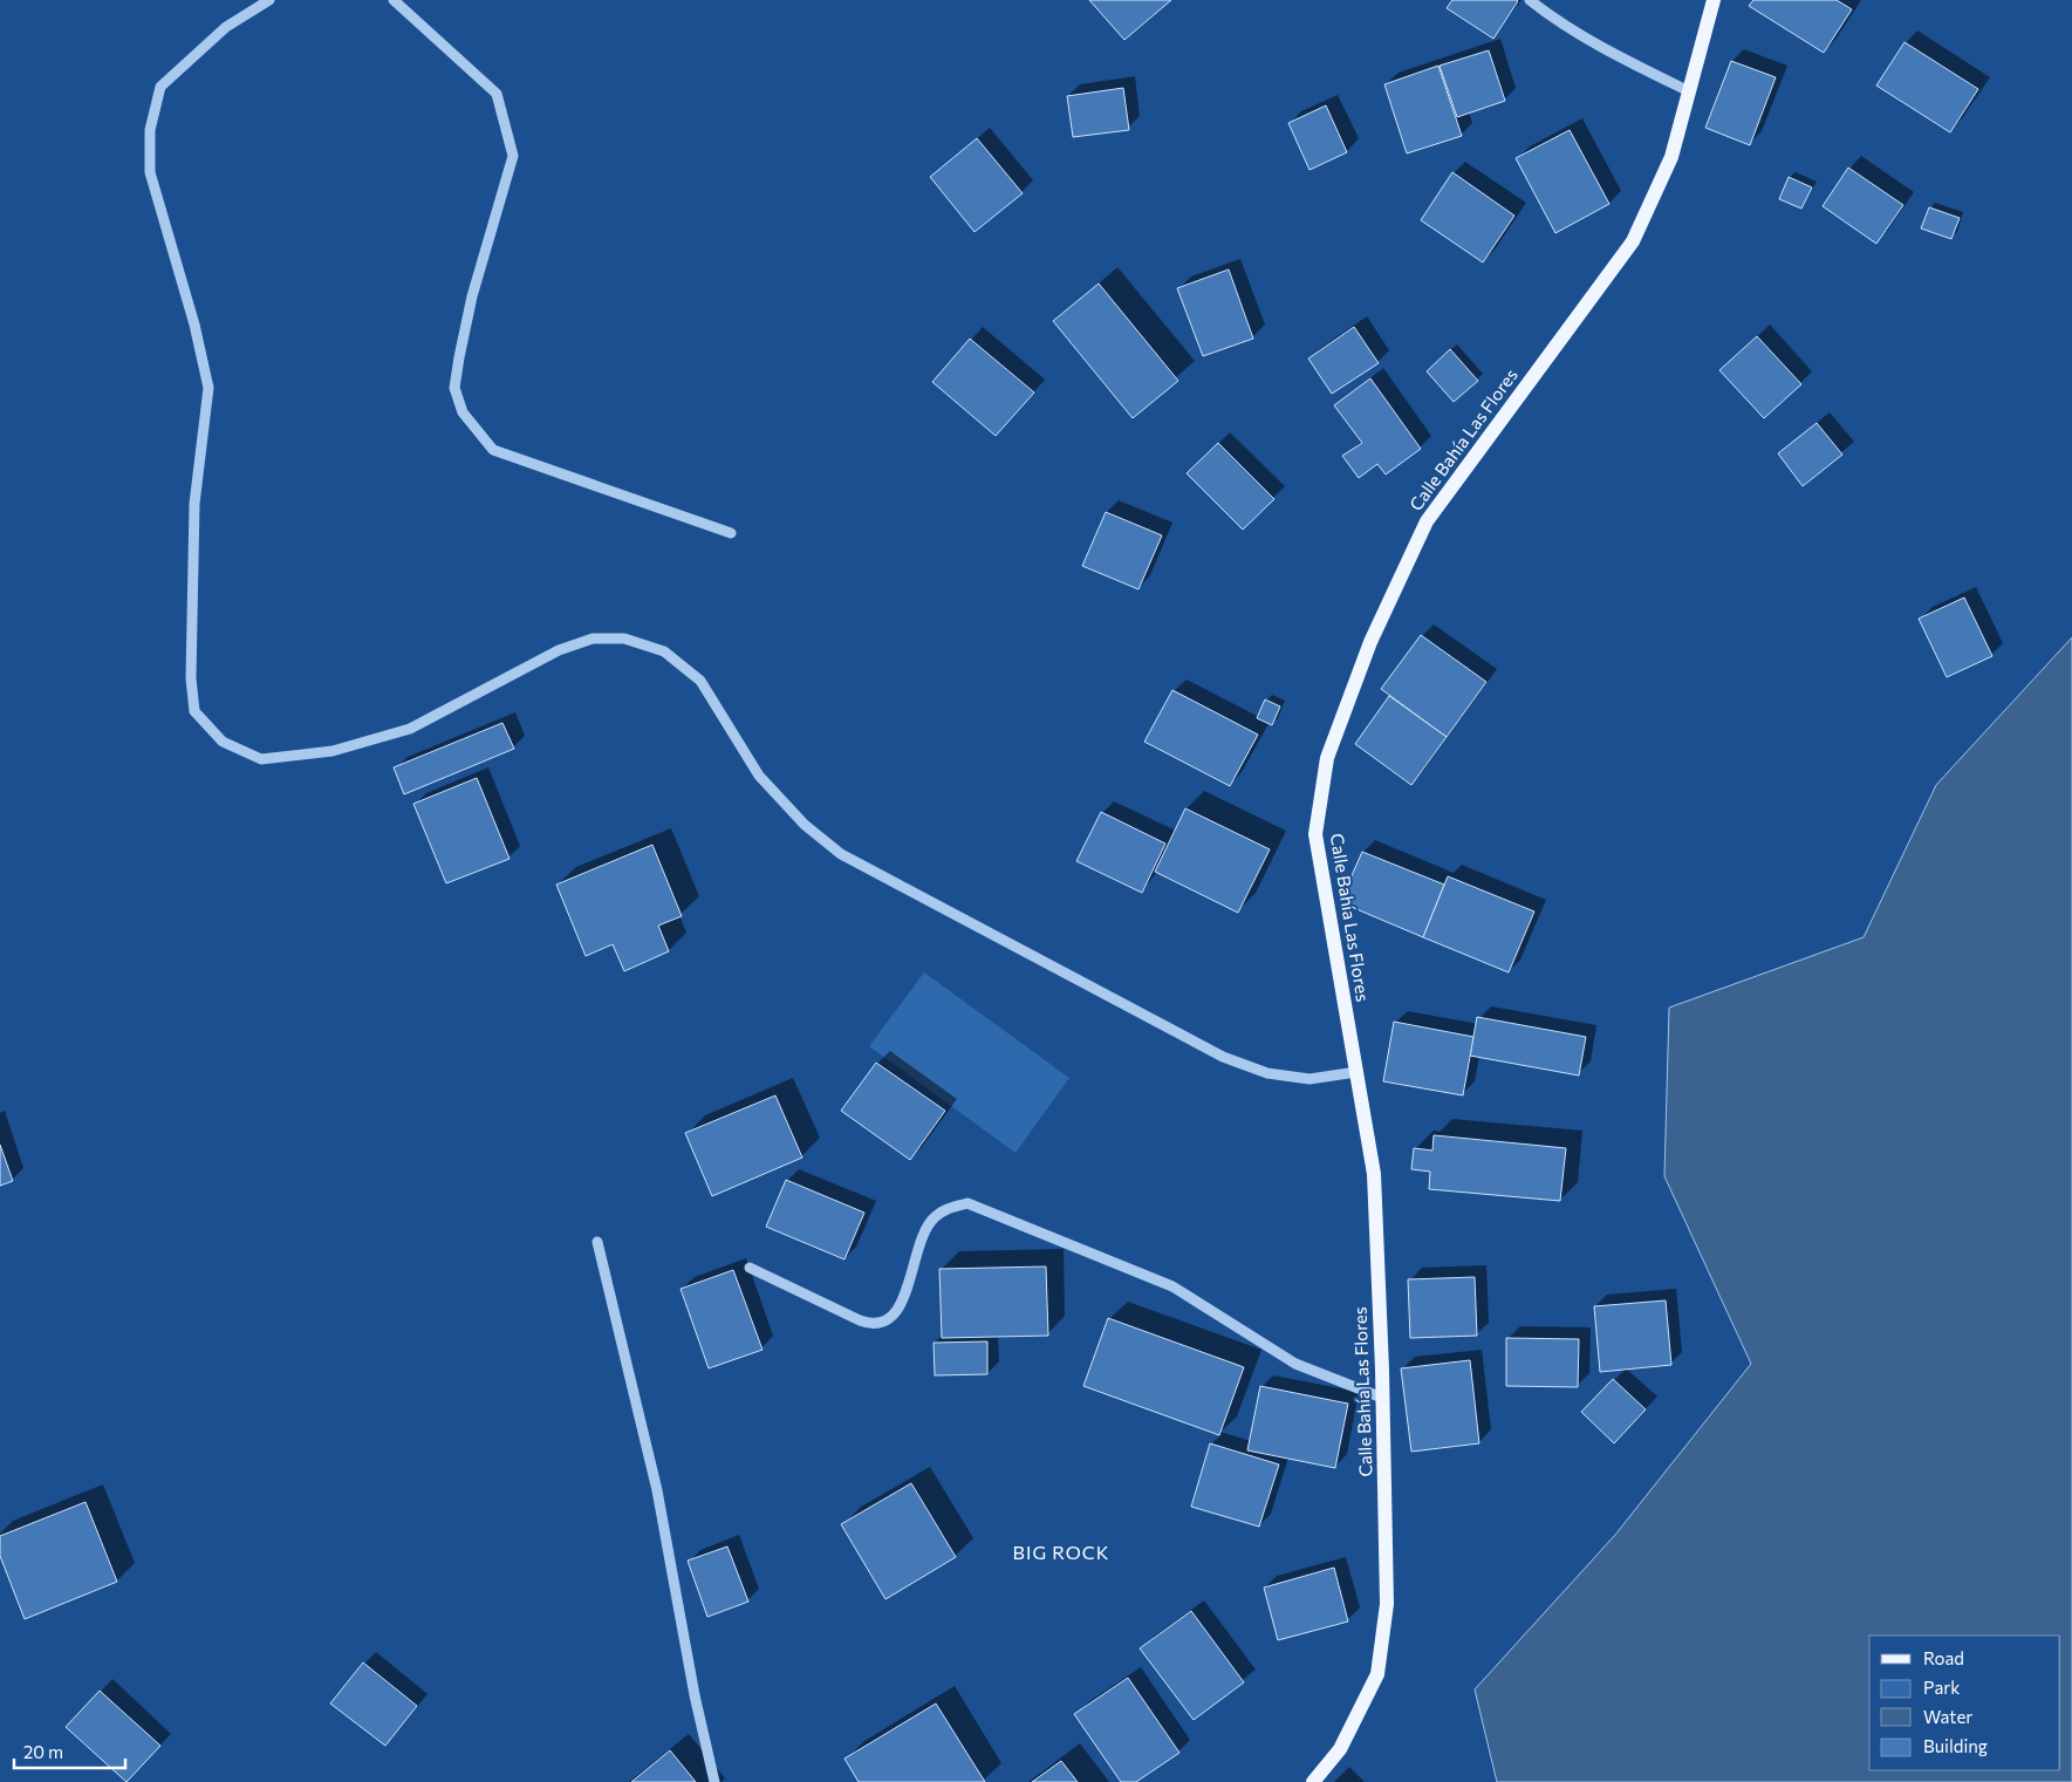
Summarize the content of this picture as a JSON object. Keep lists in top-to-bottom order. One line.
{"streets":{"main road":["Calle Bahía Las Flores"]},"districts":["BIG ROCK"],"legend":["Road","Park","Water","Building"],"scale_bar":"20 m"}
